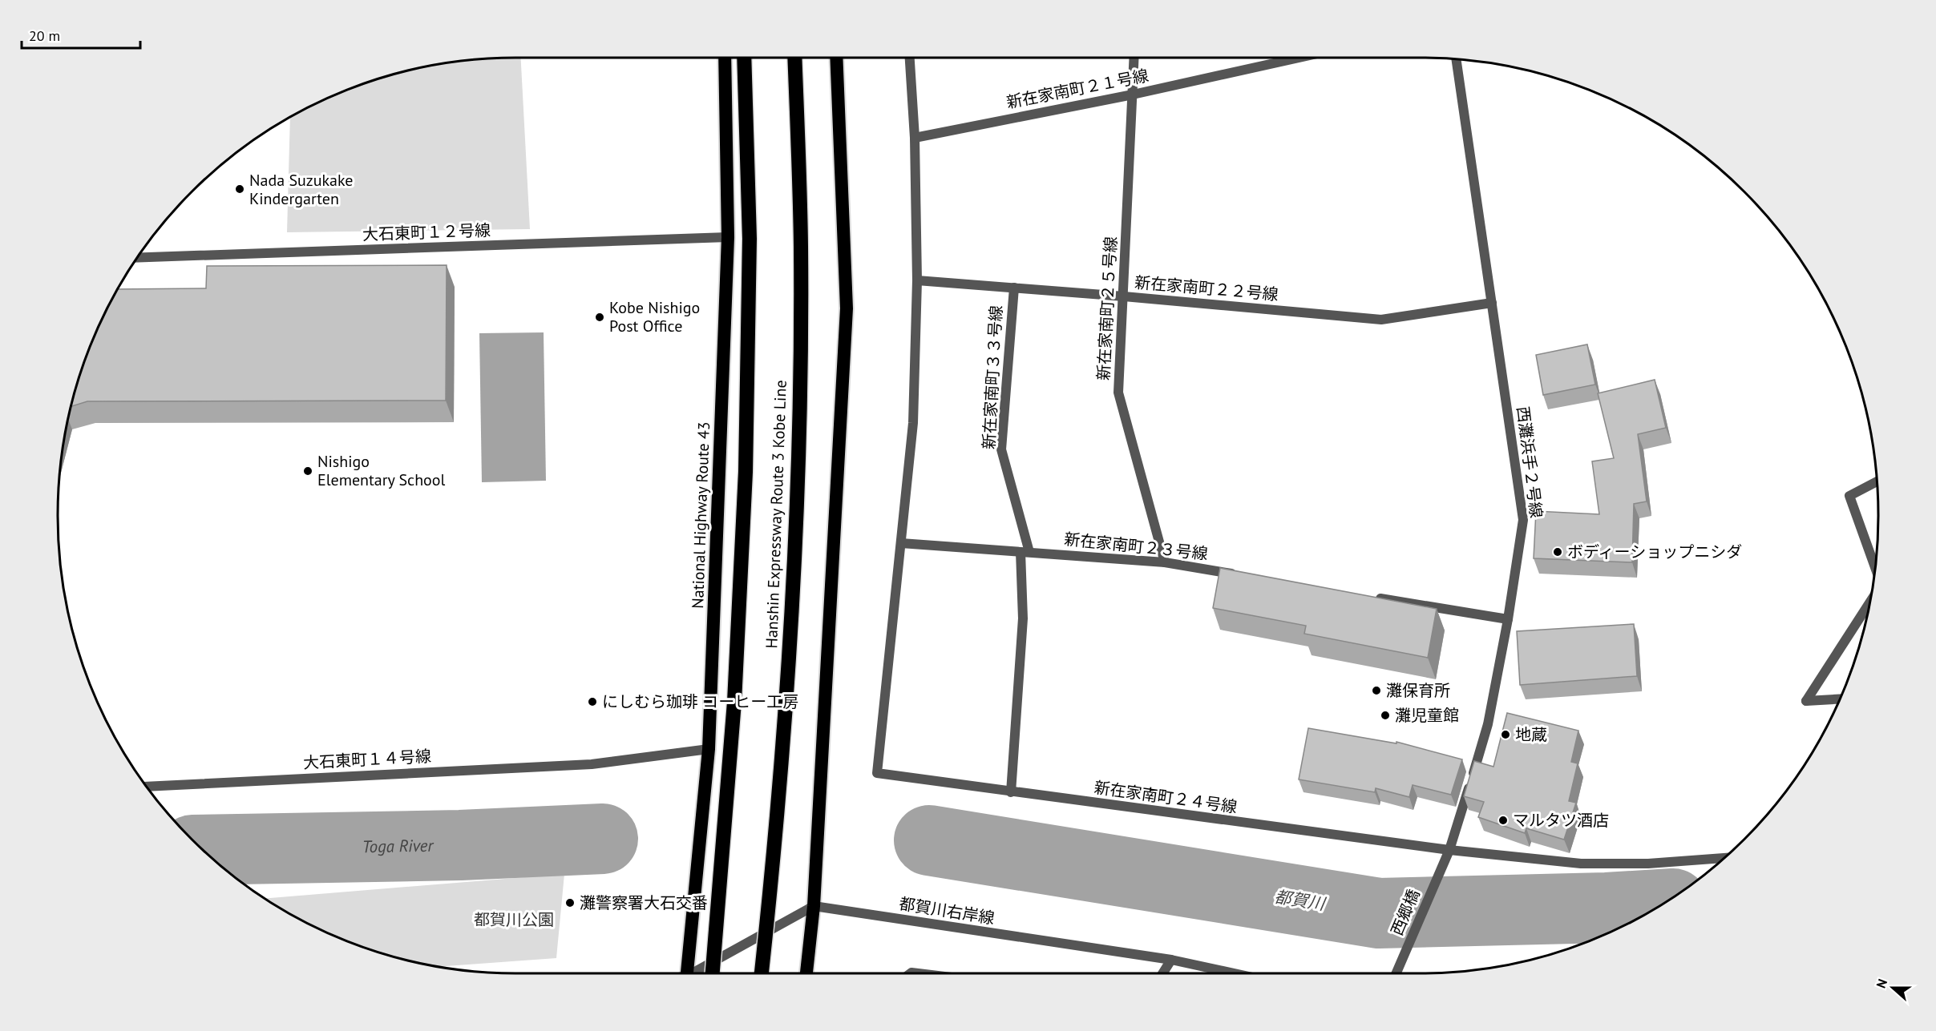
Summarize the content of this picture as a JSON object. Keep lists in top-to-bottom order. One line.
{"streets":{"highway":["Hanshin Expressway Route 3 Kobe Line","National Highway Route 43"],"street":["新在家南町２１号線","大石東町１２号線","新在家南町２２号線","新在家南町２５号線","新在家南町３３号線","西灘浜手２号線","新在家南町２３号線","大石東町１４号線","新在家南町２４号線","都賀川右岸線","西郷橋"]},"crossings":[["新在家南町２１号線","新在家南町２５号線"],["大石東町１２号線","National Highway Route 43"],["新在家南町２２号線","新在家南町２５号線"],["新在家南町２２号線","新在家南町３３号線"],["新在家南町２２号線","西灘浜手２号線"],["新在家南町２５号線","新在家南町２３号線"],["新在家南町３３号線","新在家南町２３号線"],["新在家南町３３号線","新在家南町２４号線"],["西灘浜手２号線","新在家南町２４号線"],["西灘浜手２号線","西郷橋"],["National Highway Route 43","大石東町１４号線"],["新在家南町２３号線","新在家南町２４号線"]],"water":["Toga River","都賀川"],"parks":["都賀川公園"],"places":["Nada Suzukake Kindergarten","Kobe Nishigo Post Office","Nishigo Elementary School","ボディーショップニシダ","灘保育所","にしむら珈琲 コーヒー工房","灘児童館","地蔵","マルタツ酒店","灘警察署大石交番"],"scale_bar":"20 m","north":"left"}
